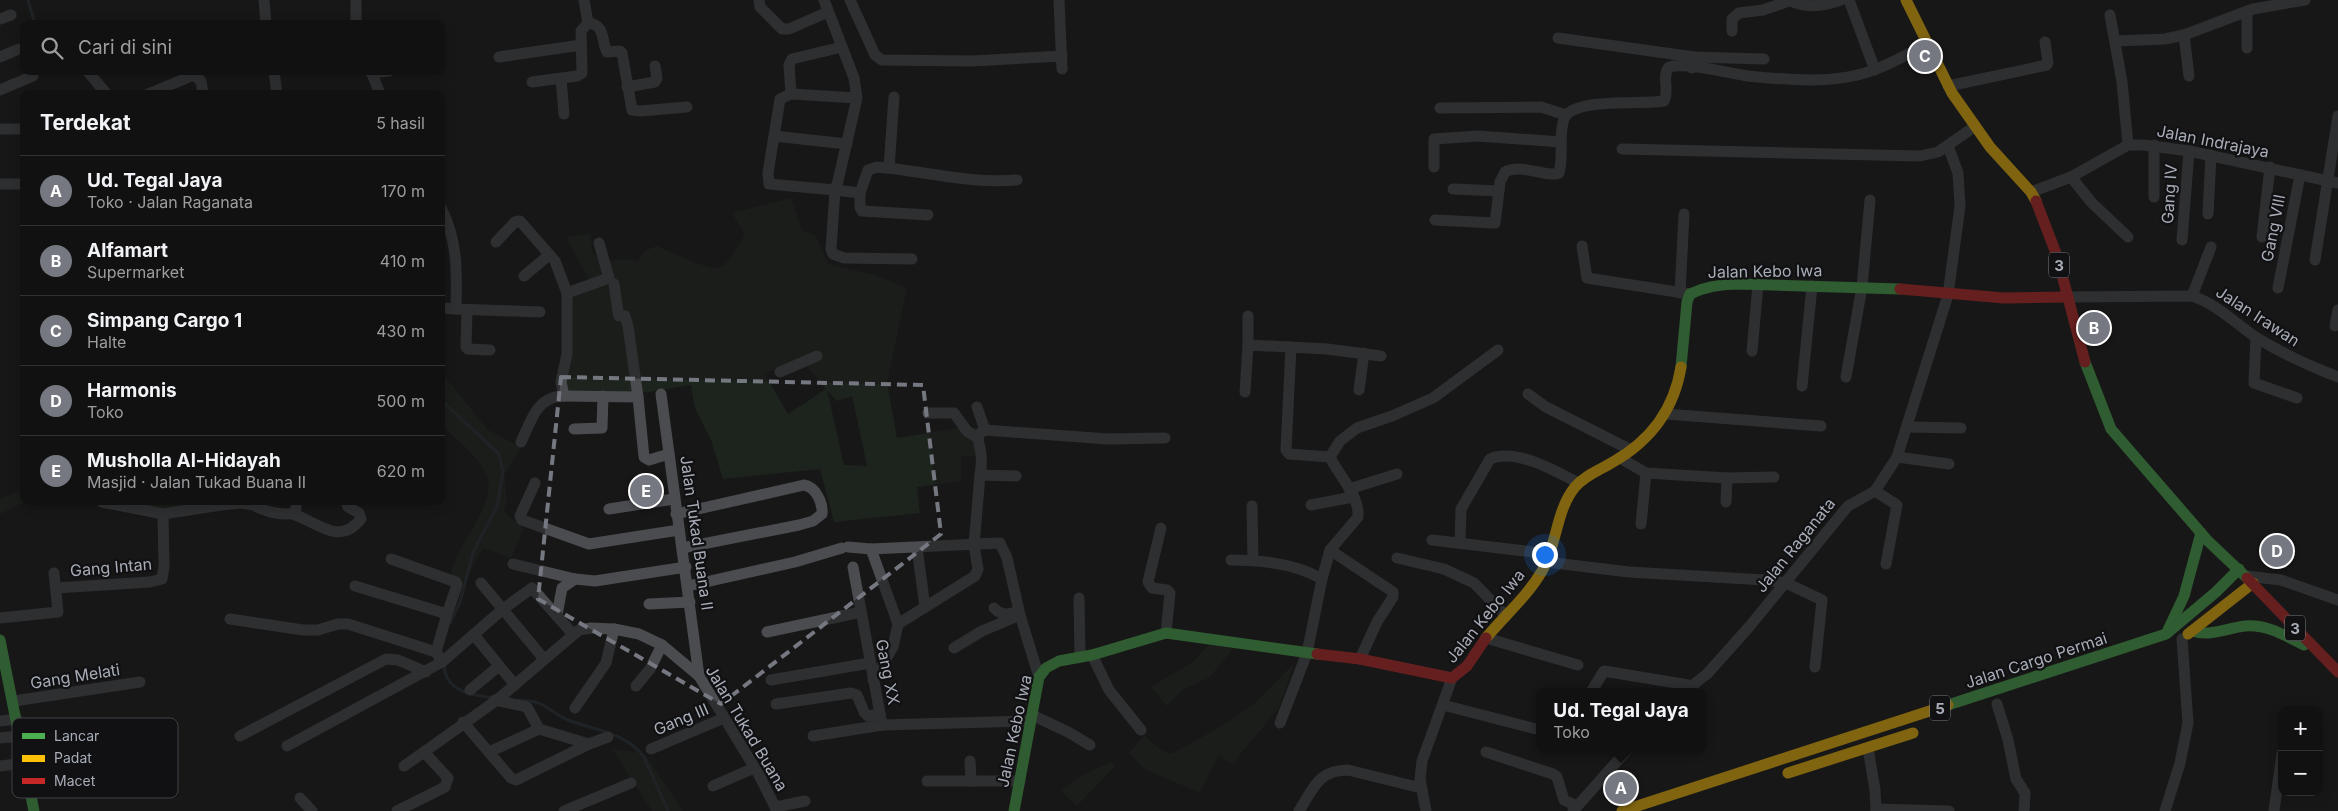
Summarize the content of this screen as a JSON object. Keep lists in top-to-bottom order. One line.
{"streets":{"main road":["3","Jalan Kebo Iwa","Jalan Cargo Permai","5"],"street":["Jalan Indrajaya","Gang IV","Gang VIII","Jalan Irawan","Jalan Tukad Buana II","Jalan Raganata","Gang Intan","Gang XX","Gang Melati","Gang III","Jalan Tukad Buana"]},"crossings":[["Jalan Indrajaya","Gang IV"],["Jalan Indrajaya","Gang VIII"],["Jalan Indrajaya","3"],["3","Jalan Kebo Iwa"],["3","Jalan Irawan"],["3","Jalan Cargo Permai"],["Jalan Kebo Iwa","Jalan Irawan"],["Jalan Kebo Iwa","Jalan Raganata"],["Jalan Kebo Iwa","Gang XX"],["Jalan Tukad Buana II","Jalan Tukad Buana"],["Gang III","Jalan Tukad Buana"]],"legend":["Lancar","Padat","Macet"],"page":{"search":"Cari di sini","pins":["C","B","E","D","A"],"heading":["Terdekat","5 hasil"],"list":[{"mark":"A","name":"Ud. Tegal Jaya","note":"Toko · Jalan Raganata","value":"170 m"},{"mark":"B","name":"Alfamart","note":"Supermarket","value":"410 m"},{"mark":"C","name":"Simpang Cargo 1","note":"Halte","value":"430 m"},{"mark":"D","name":"Harmonis","note":"Toko","value":"500 m"},{"mark":"E","name":"Musholla Al-Hidayah","note":"Masjid · Jalan Tukad Buana II","value":"620 m"}],"popup":["Ud. Tegal Jaya","Toko"],"map_buttons":["+","−"]}}
